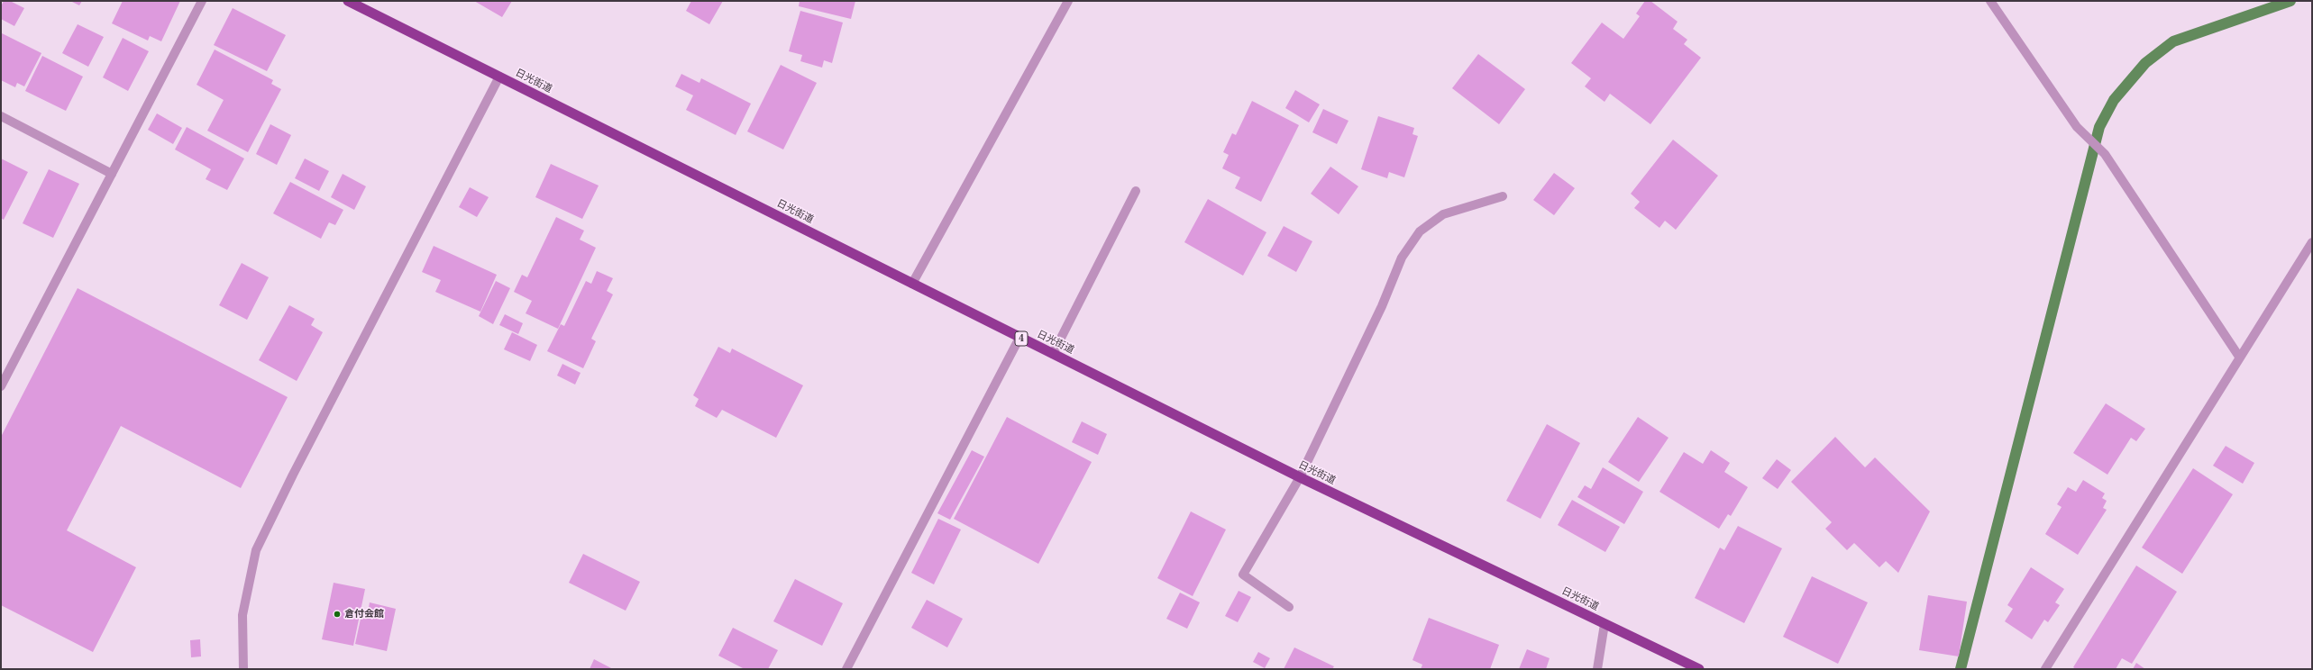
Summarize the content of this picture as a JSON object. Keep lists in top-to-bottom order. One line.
{"streets":{"highway":["日光街道","4"]},"places":["倉付会館"]}
